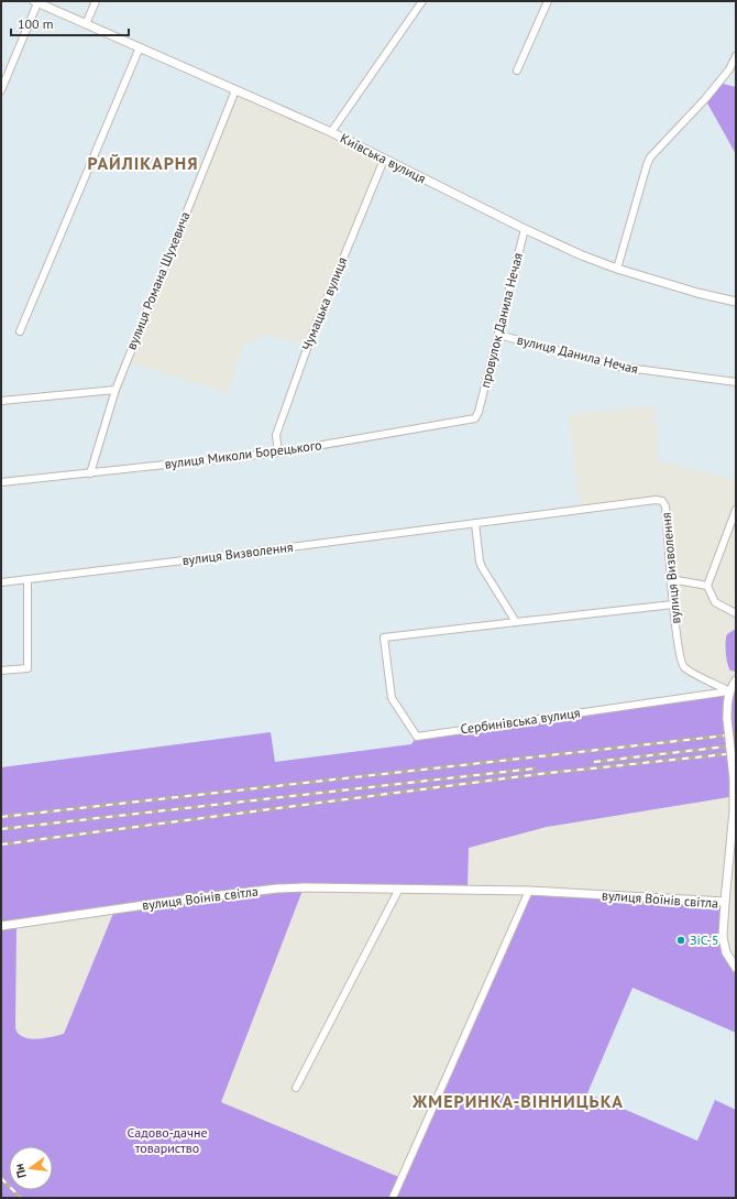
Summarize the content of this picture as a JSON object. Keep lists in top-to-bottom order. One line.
{"streets":{"street":["Київська вулиця","вулиця Романа Шухевича","Чумацька вулиця","провулок Данила Нечая","вулиця Данила Нечая","вулиця Миколи Борецького","вулиця Визволення","Сербинівська вулиця","вулиця Воїнів світла"]},"crossings":[["Київська вулиця","вулиця Романа Шухевича"],["Київська вулиця","Чумацька вулиця"],["Київська вулиця","провулок Данила Нечая"],["вулиця Романа Шухевича","вулиця Миколи Борецького"],["Чумацька вулиця","вулиця Миколи Борецького"],["провулок Данила Нечая","вулиця Данила Нечая"],["провулок Данила Нечая","вулиця Миколи Борецького"],["вулиця Визволення","Сербинівська вулиця"]],"districts":["РАЙЛІКАРНЯ","ЖМЕРИНКА-ВІННИЦЬКА"],"parks":["Садово-дачне товариство"],"places":["ЗіС-5"],"scale_bar":"100 m","north":"left"}
